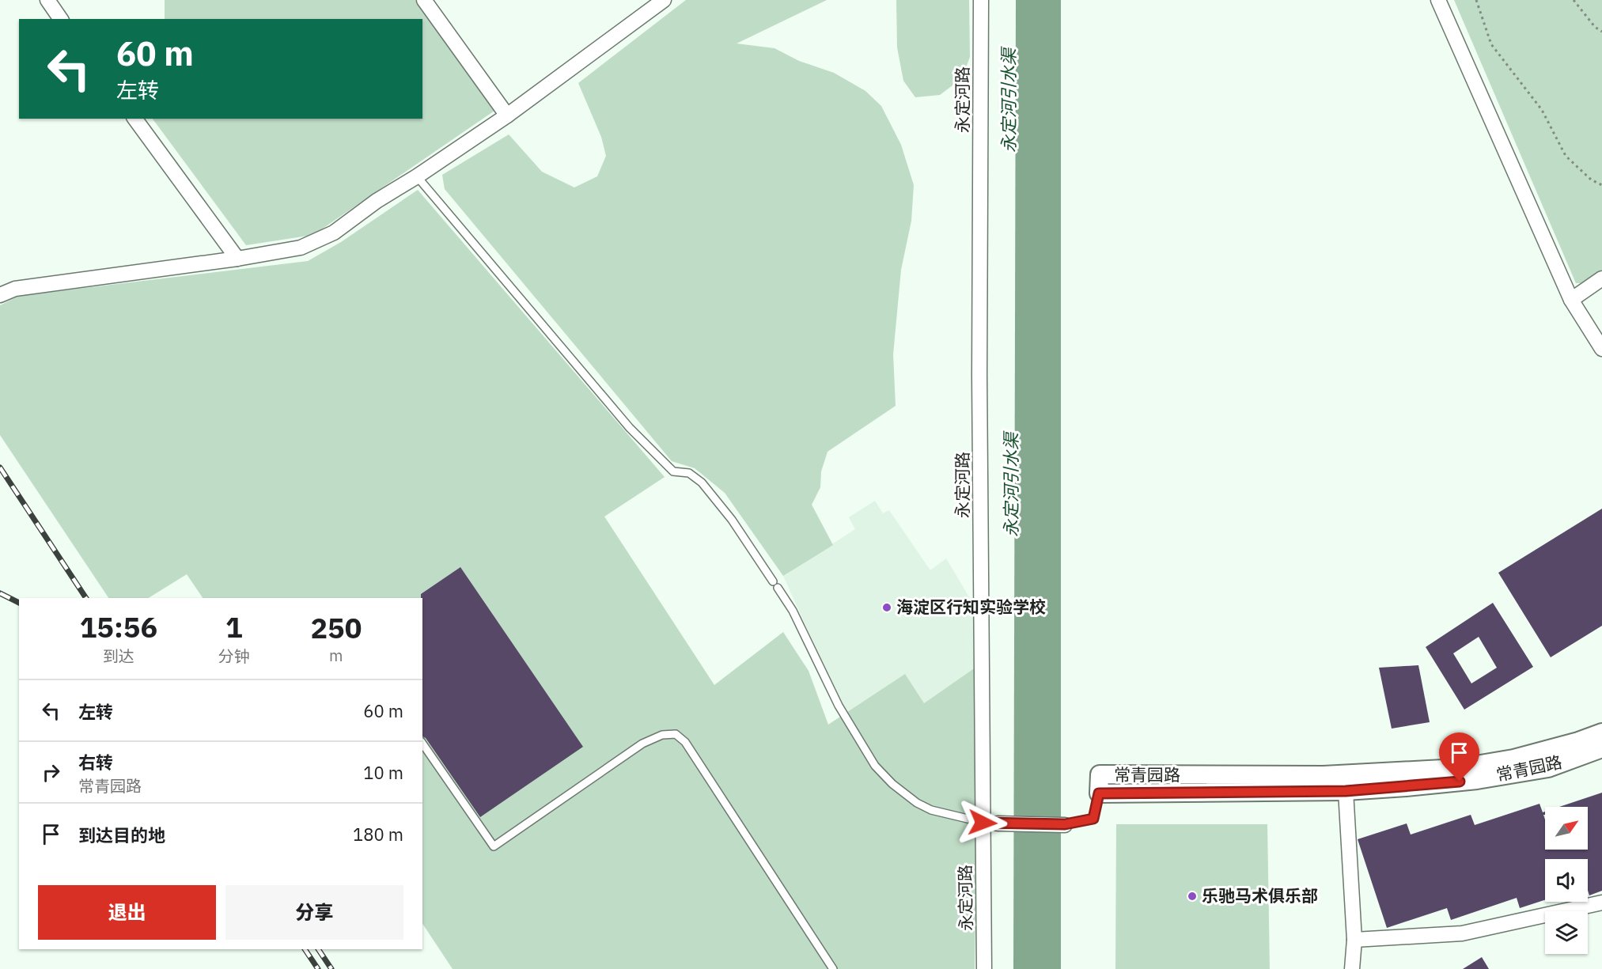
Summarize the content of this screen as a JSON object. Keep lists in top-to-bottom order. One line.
{"streets":{"street":["永定河路","常青园路"]},"water":["永定河引水渠"],"places":["海淀区行知实验学校","乐驰马术俱乐部"],"north":"top right","page":{"turn":["60 m","左转"],"eta":["15:56","到达","1","分钟","250","m"],"list":[{"name":"左转","value":"60 m"},{"name":"右转","note":"常青园路","value":"10 m"},{"name":"到达目的地","value":"180 m"}],"buttons":["退出","分享"]}}
